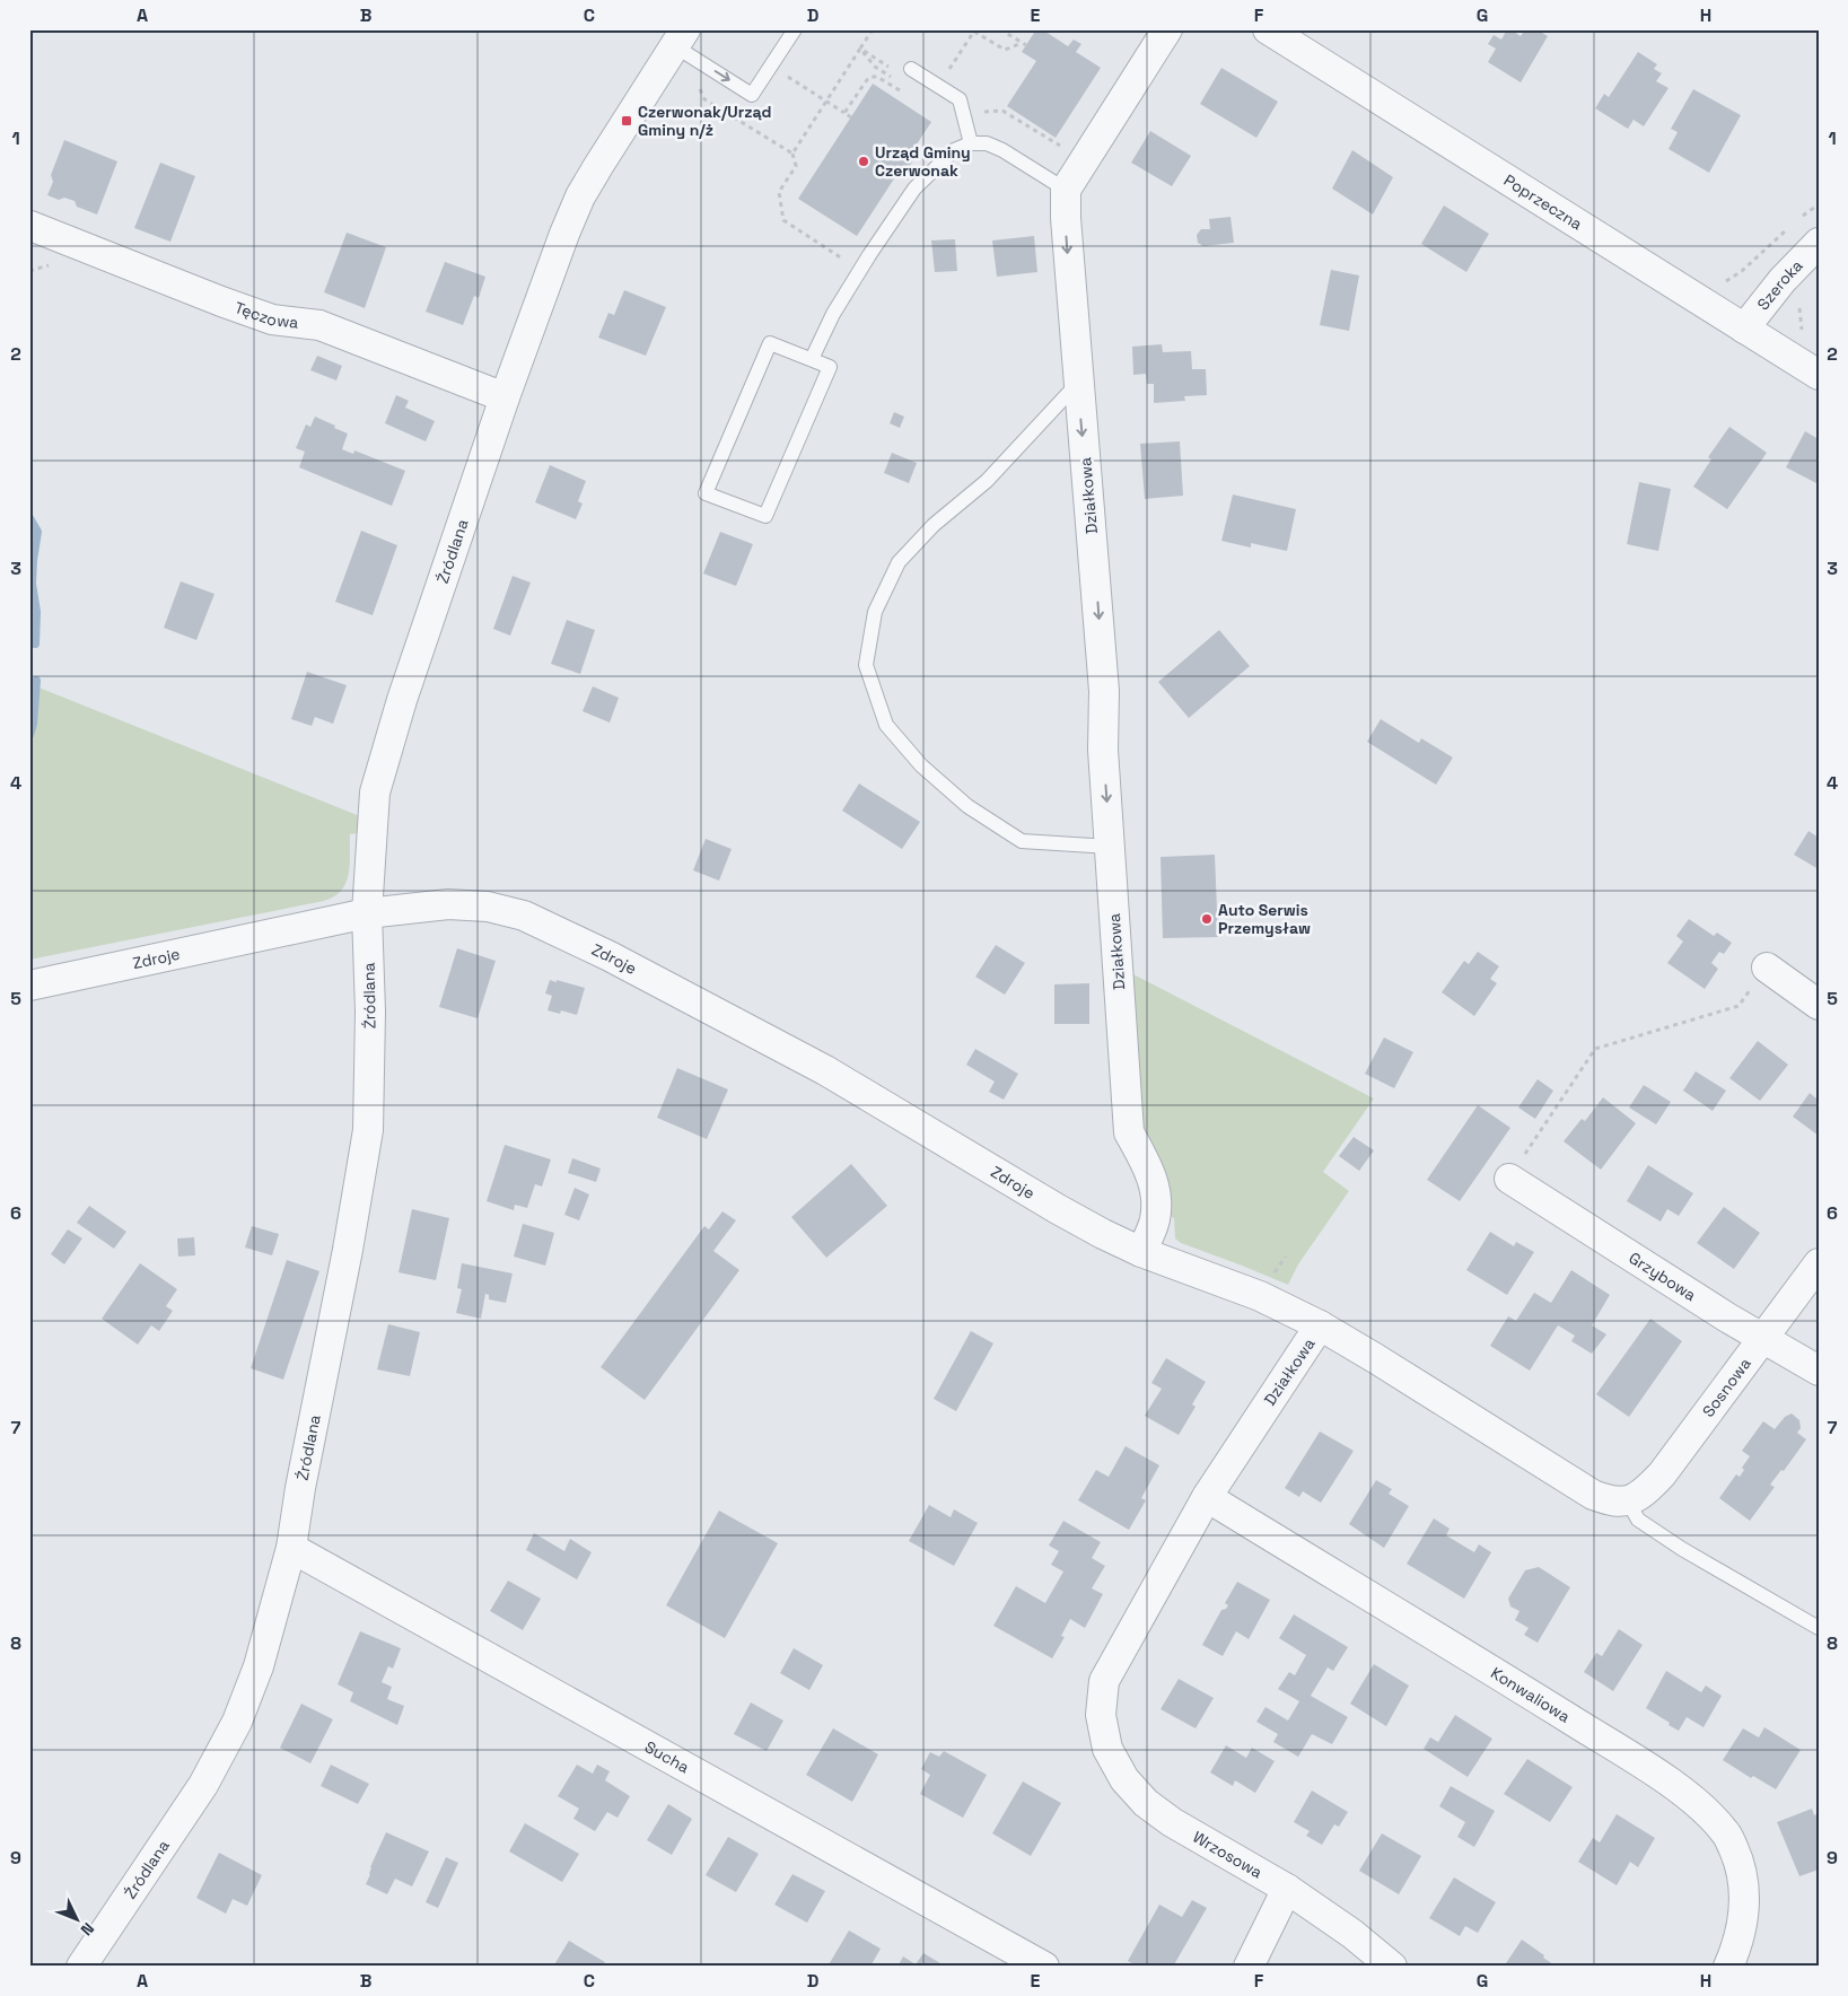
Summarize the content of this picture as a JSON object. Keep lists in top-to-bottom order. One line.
{"streets":{"street":["Poprzeczna","Szeroka","Tęczowa","Działkowa","Źródlana","Zdroje","Grzybowa","Sosnowa","Konwaliowa","Sucha","Wrzosowa"]},"crossings":[["Poprzeczna","Szeroka"],["Tęczowa","Źródlana"],["Działkowa","Zdroje"],["Działkowa","Konwaliowa"],["Działkowa","Wrzosowa"],["Źródlana","Zdroje"],["Źródlana","Sucha"],["Grzybowa","Sosnowa"]],"one_way":["Działkowa"],"places":{"transit":["Czerwonak/Urząd Gminy n/ż"],"other":["Urząd Gminy Czerwonak","Auto Serwis Przemysław"]},"north":"bottom right","grid":{"columns":["A","B","C","D","E","F","G","H"],"rows":["1","2","3","4","5","6","7","8","9"]}}
